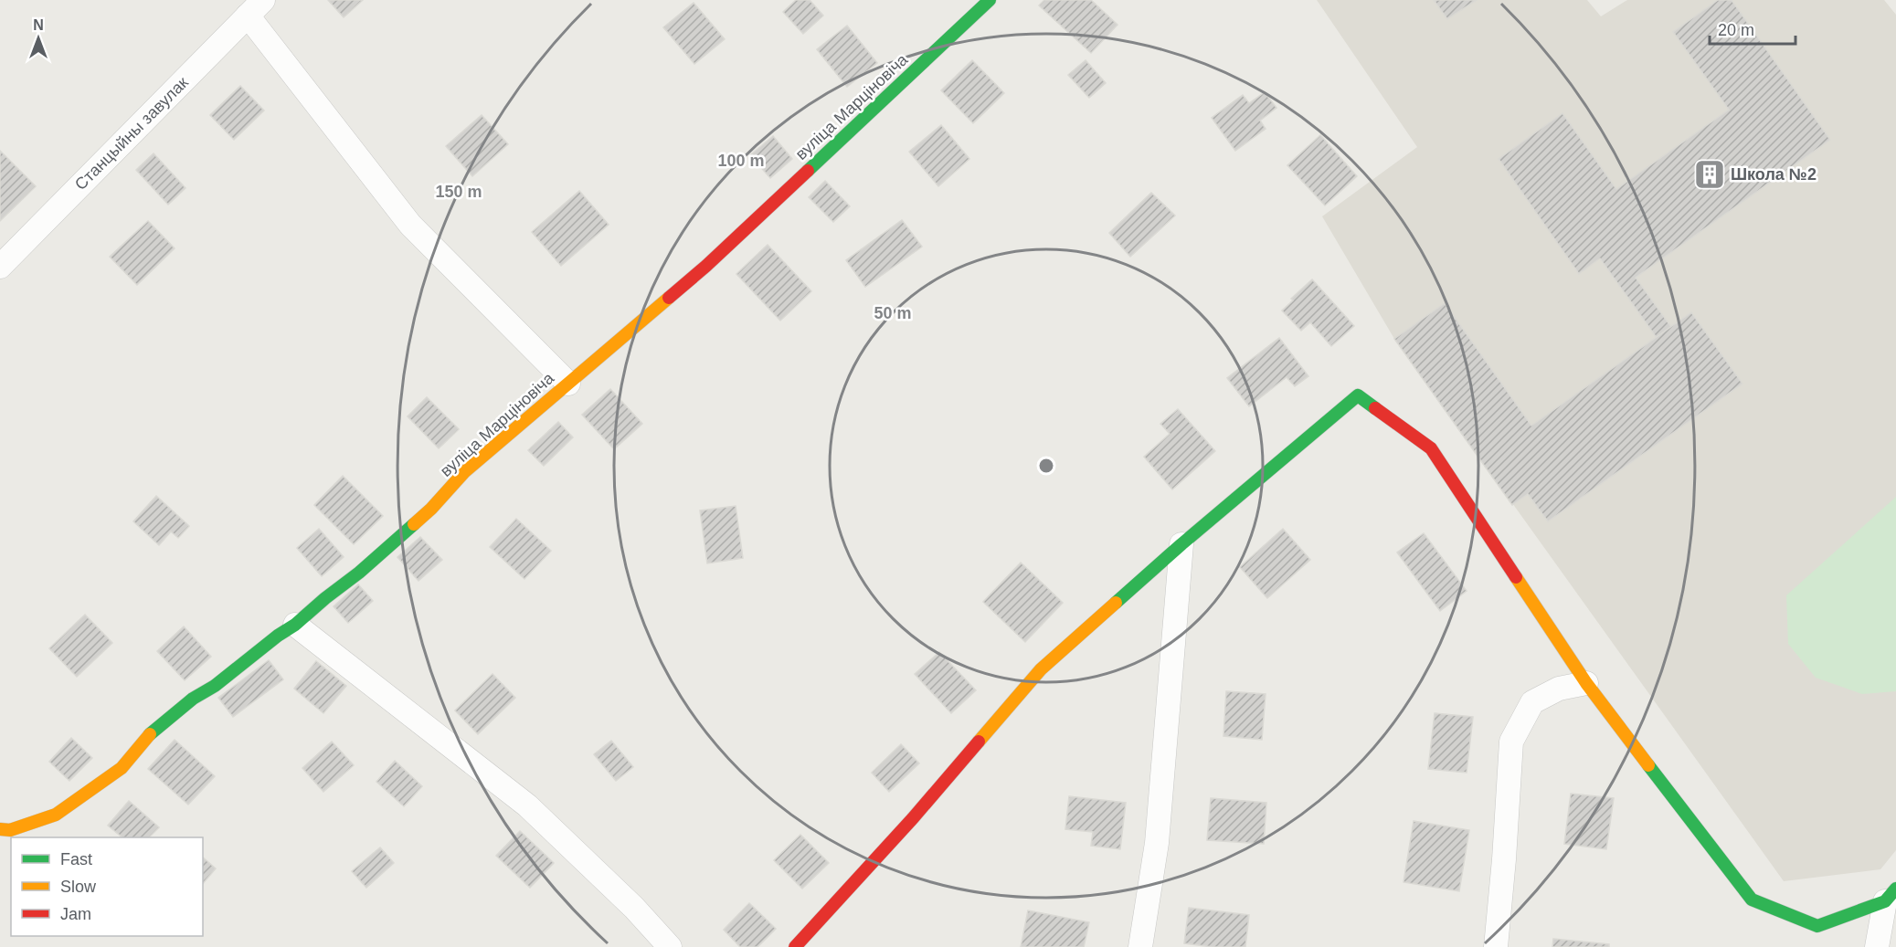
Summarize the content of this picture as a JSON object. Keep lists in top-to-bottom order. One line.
{"streets":{"street":["вуліца Марціновіча","Станцыйны завулак"]},"places":{"building":["Школа №2"]},"legend":["Fast","Slow","Jam"],"scale_bar":"20 m","north":"top","rings":["100 m","150 m","50 m"]}
